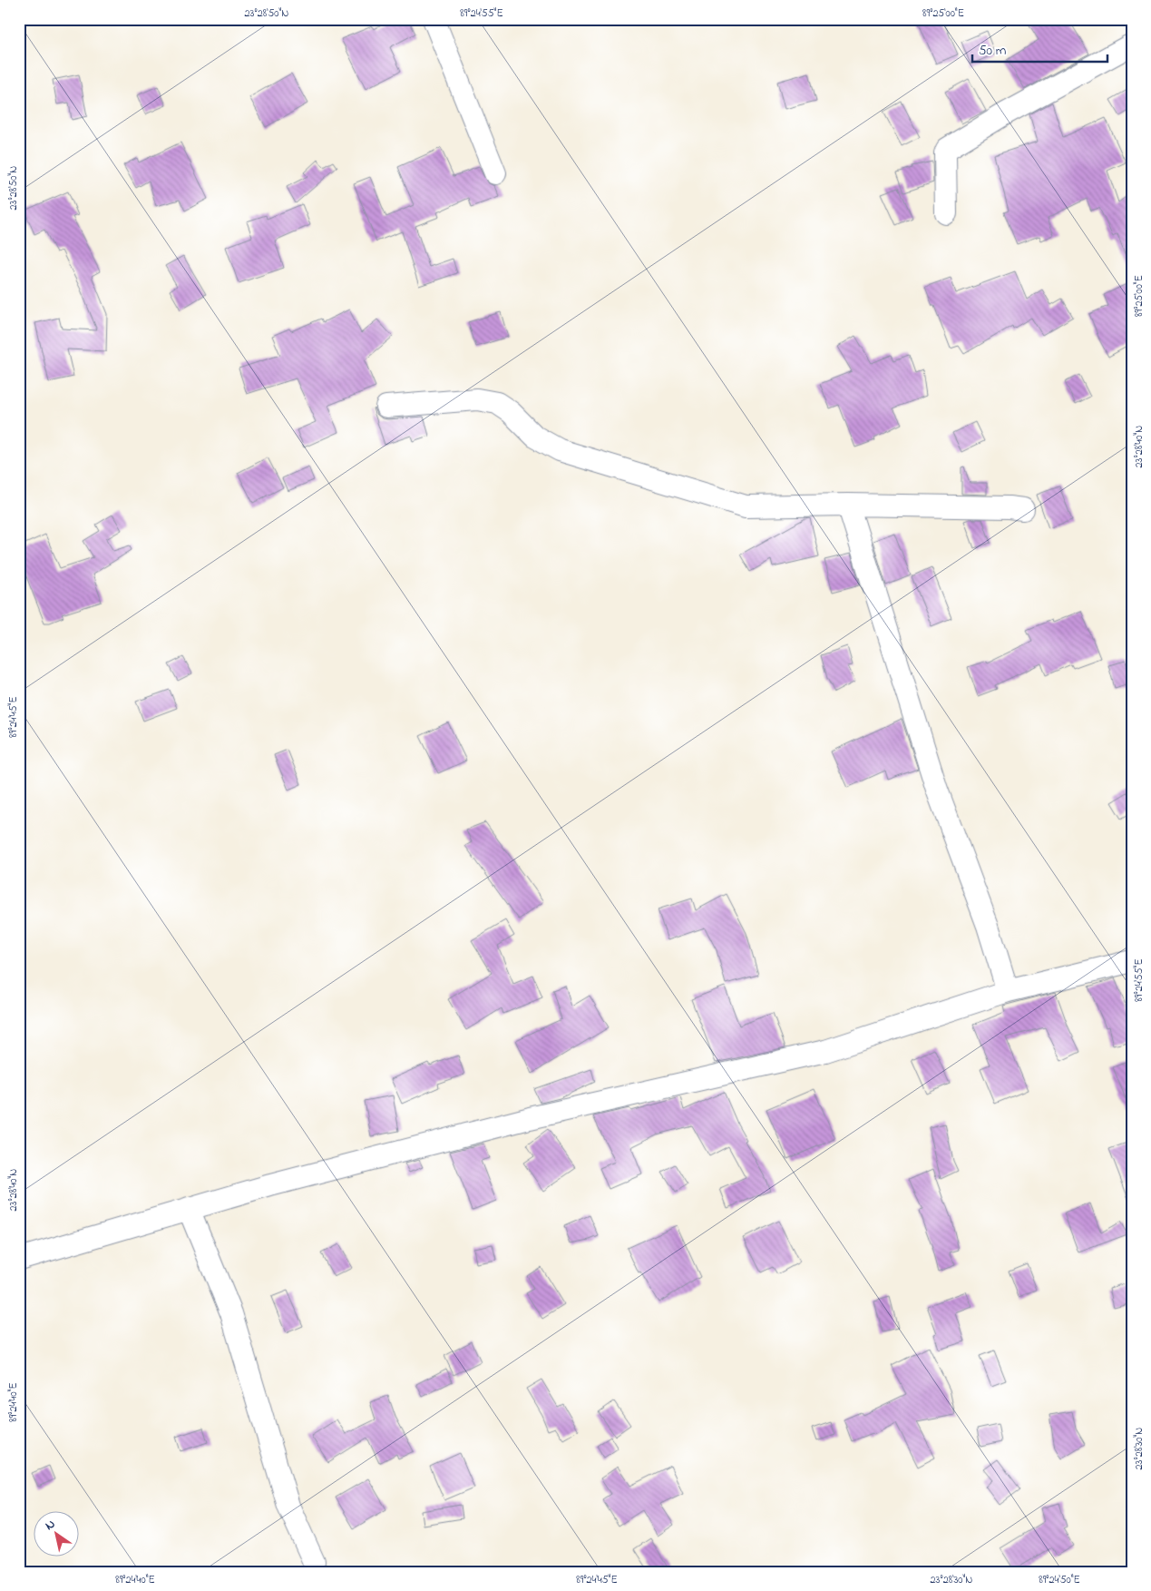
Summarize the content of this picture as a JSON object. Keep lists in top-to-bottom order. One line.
{"scale_bar":"50 m","north":"top left","coordinates":["23°28'50\"N","89°24'55\"E","89°25'00\"E","23°28'40\"N","89°24'45\"E","89°24'40\"E","23°28'30\"N","89°24'50\"E"]}
